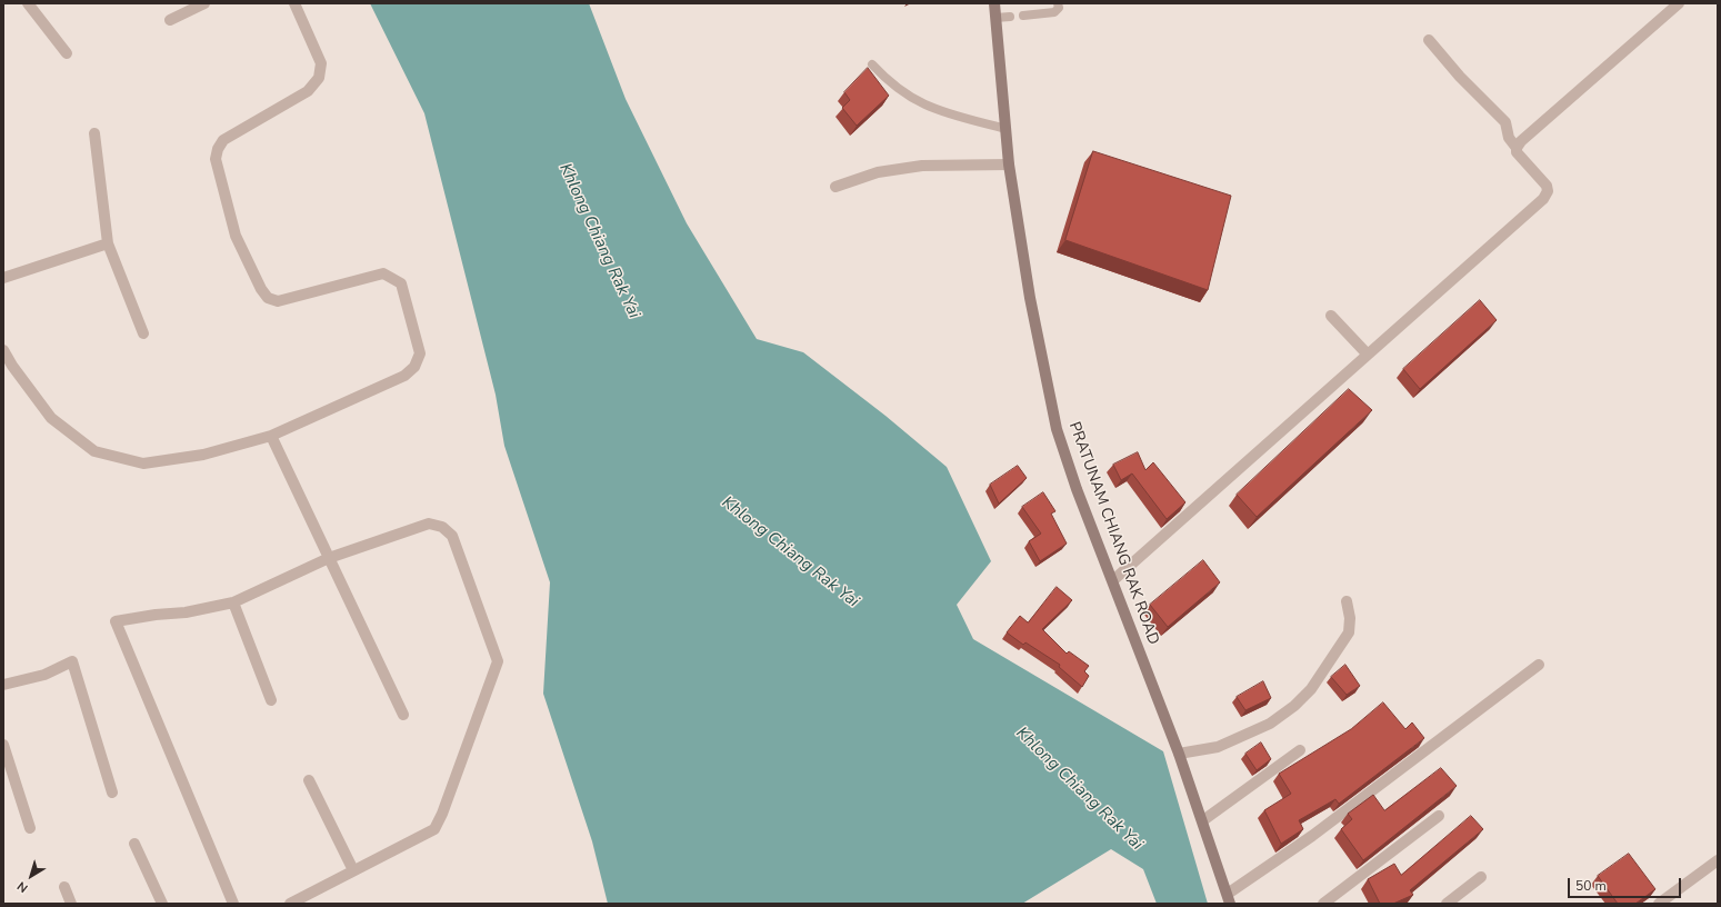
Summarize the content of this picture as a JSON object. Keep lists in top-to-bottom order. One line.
{"streets":{"street":["PRATUNAM CHIANG RAK ROAD"]},"water":["Khlong Chiang Rak Yai"],"scale_bar":"50 m","north":"bottom left"}
